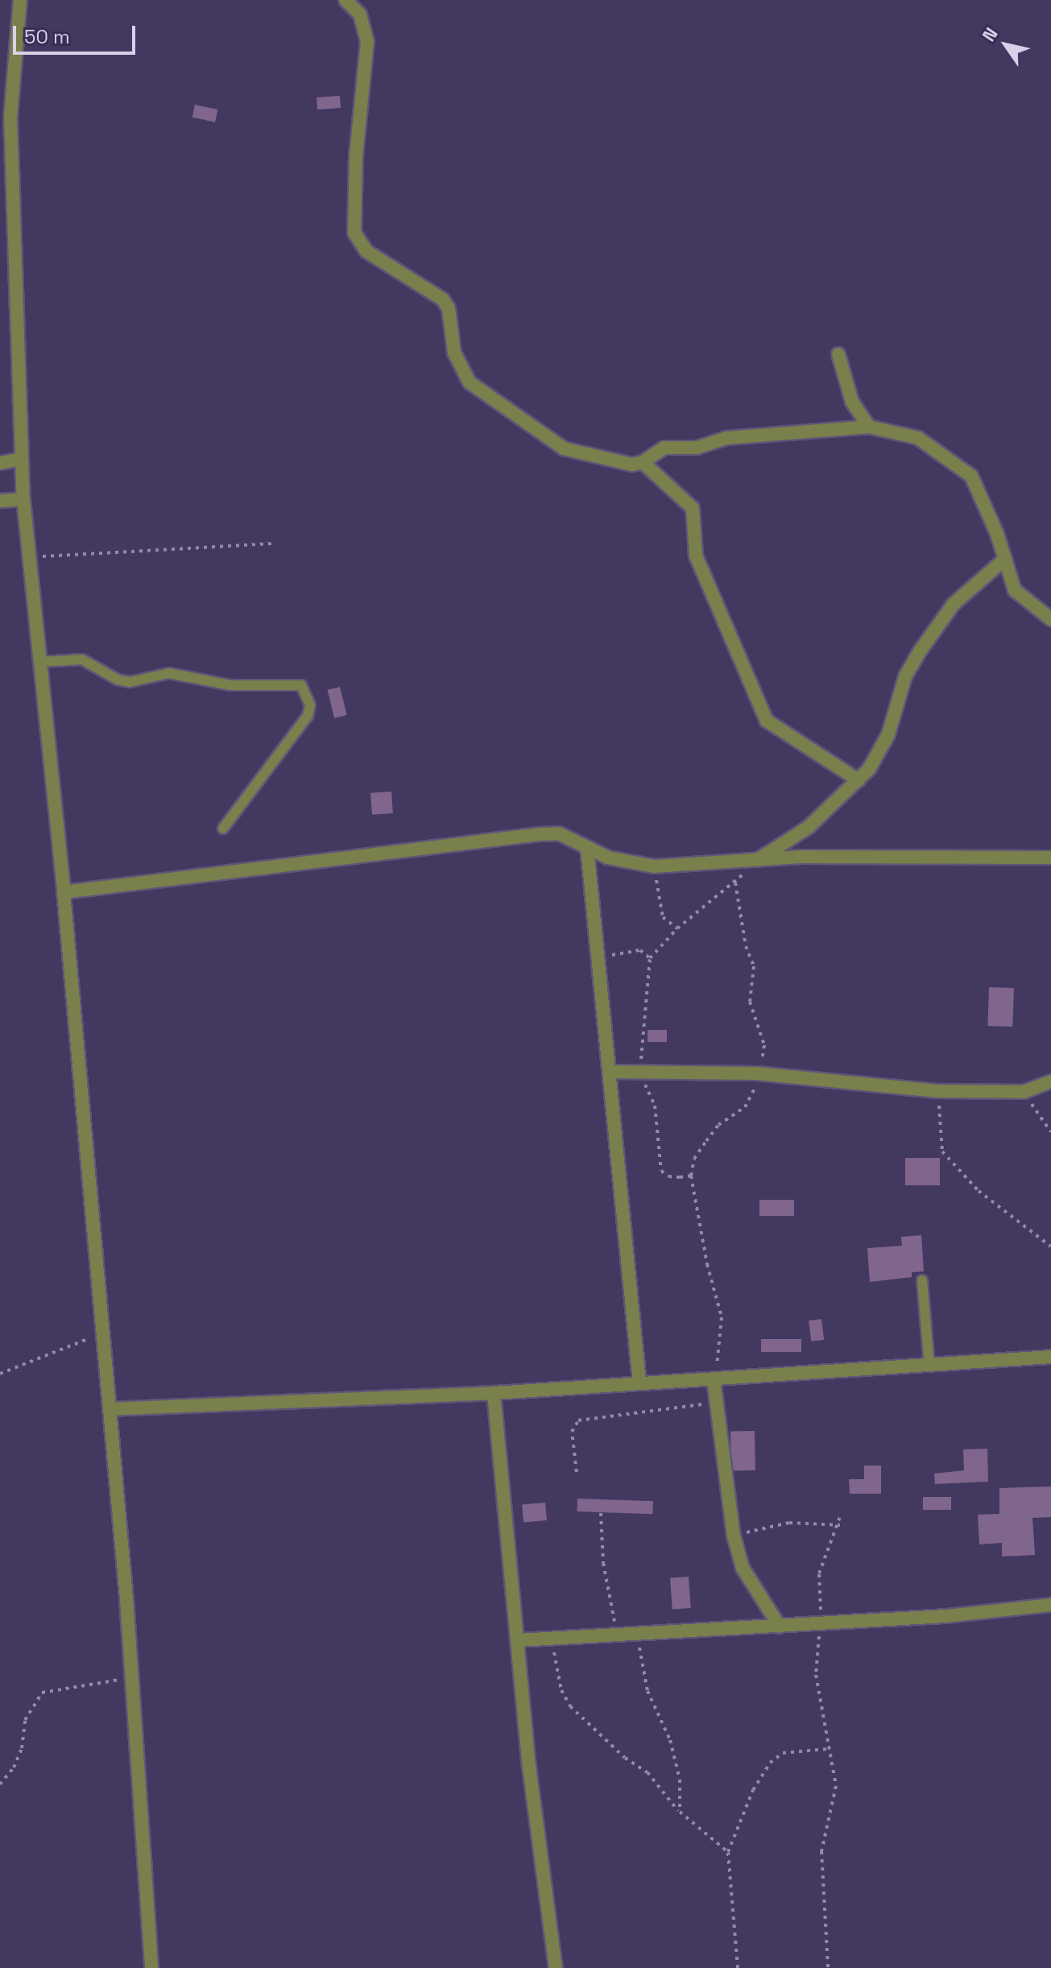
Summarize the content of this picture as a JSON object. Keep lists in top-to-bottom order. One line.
{"scale_bar":"50 m","north":"top left"}
